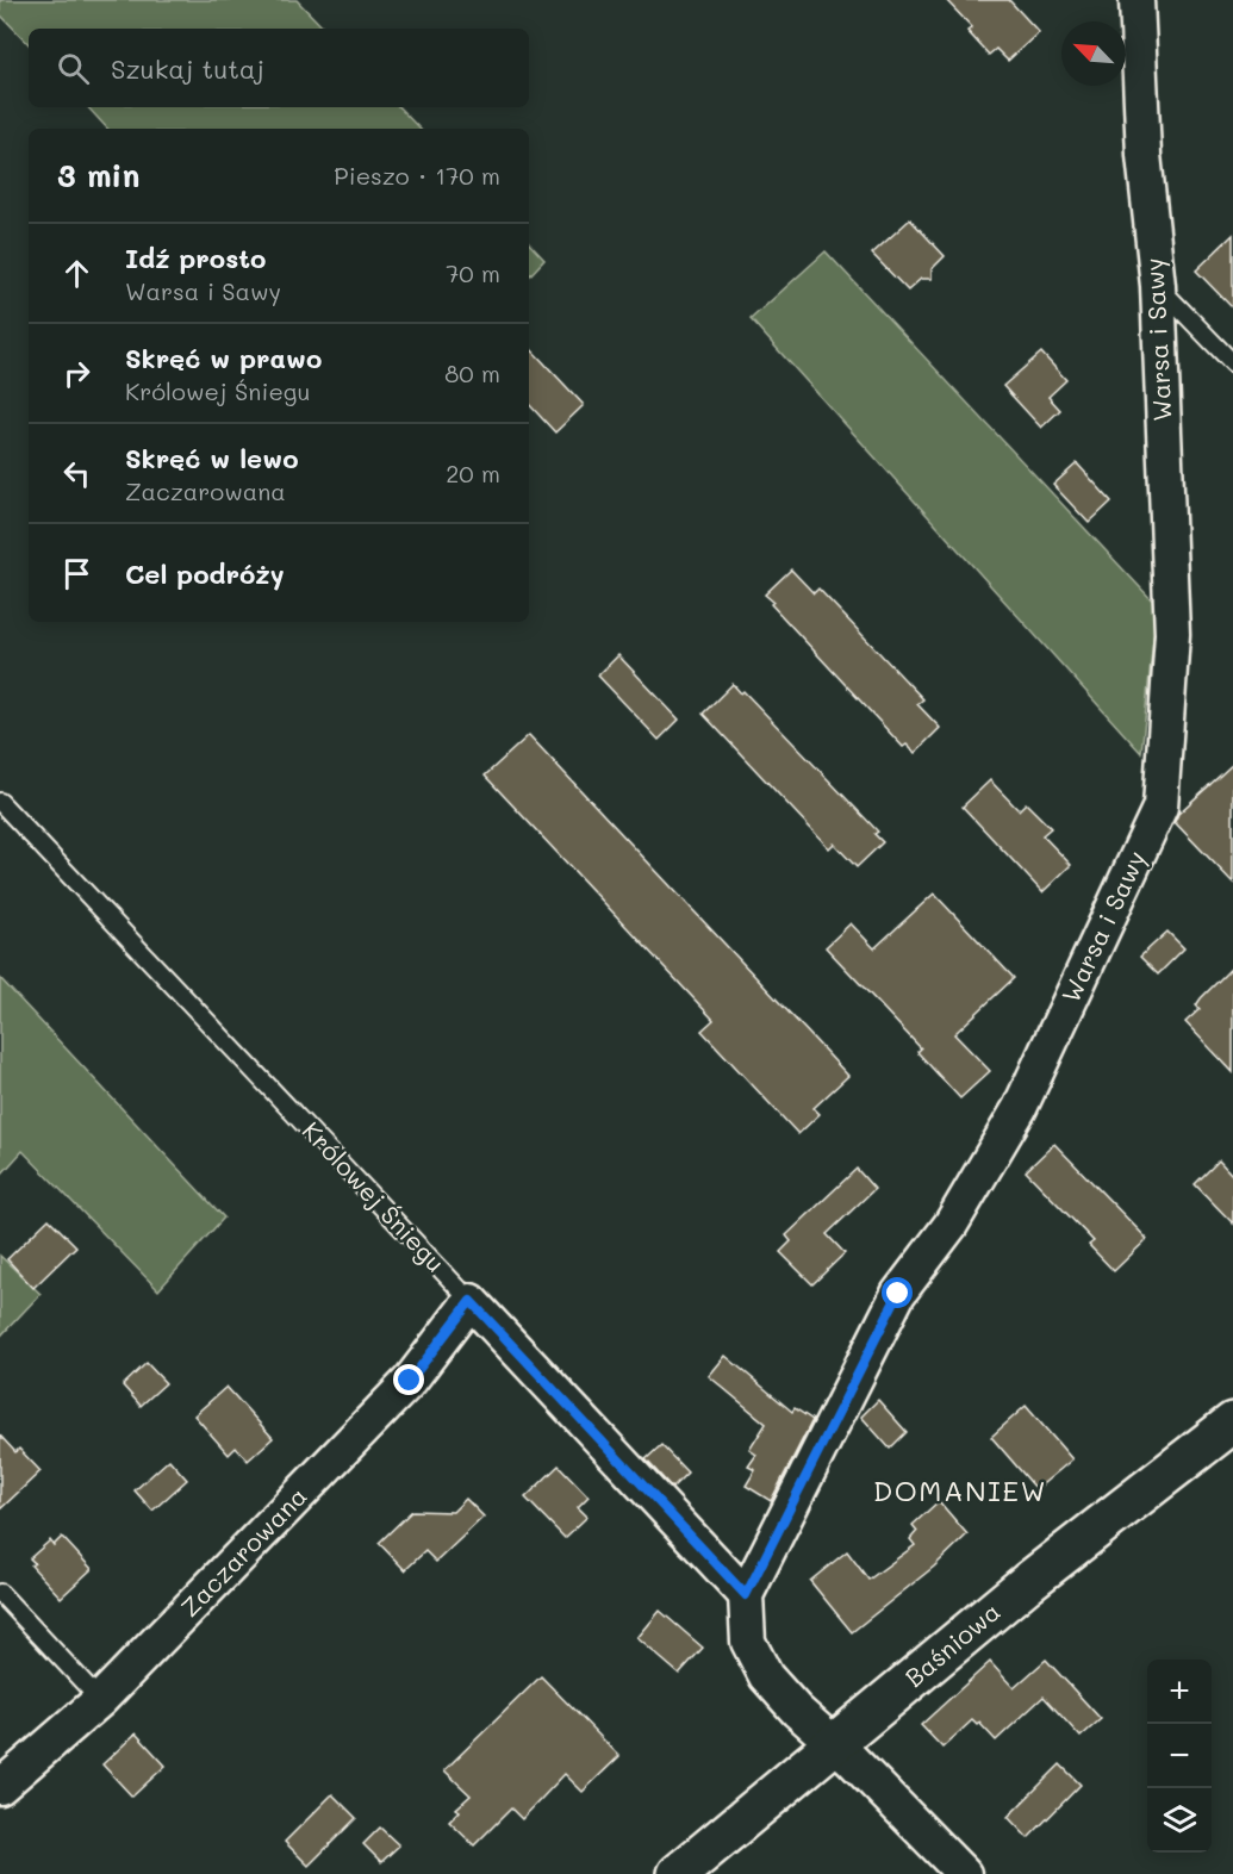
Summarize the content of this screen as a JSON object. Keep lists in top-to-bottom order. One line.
{"streets":{"main road":["Baśniowa"],"street":["Warsa i Sawy","Królowej Śniegu","Zaczarowana"]},"crossings":[["Warsa i Sawy","Królowej Śniegu"],["Warsa i Sawy","Baśniowa"],["Królowej Śniegu","Zaczarowana"]],"districts":["DOMANIEW"],"north":"top left","page":{"search":"Szukaj tutaj","heading":["3 min","Pieszo · 170 m"],"list":[["Idź prosto","Warsa i Sawy","70 m"],["Skręć w prawo","Królowej Śniegu","80 m"],["Skręć w lewo","Zaczarowana","20 m"],"Cel podróży"],"map_buttons":["+","−"]}}
